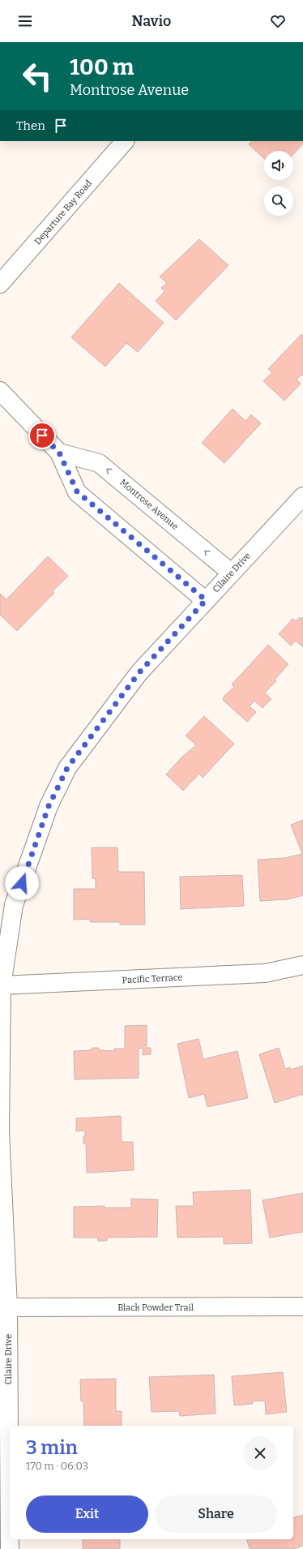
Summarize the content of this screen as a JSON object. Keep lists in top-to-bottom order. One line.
{"streets":{"street":["Departure Bay Road","Montrose Avenue","Cilaire Drive","Pacific Terrace","Black Powder Trail"]},"crossings":[["Montrose Avenue","Cilaire Drive"],["Cilaire Drive","Pacific Terrace"],["Cilaire Drive","Black Powder Trail"]],"page":{"header":"Navio","turn":["100 m","Montrose Avenue"],"then":"Then","heading":["3 min","170 m · 06:03"],"buttons":["Exit","Share"]}}
